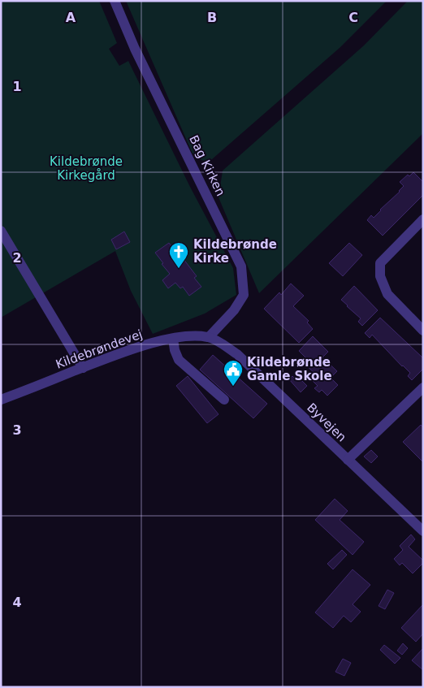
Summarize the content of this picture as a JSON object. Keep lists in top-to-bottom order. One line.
{"streets":{"street":["Bag Kirken","Kildebrøndevej","Byvejen"]},"crossings":[["Bag Kirken","Kildebrøndevej"],["Bag Kirken","Byvejen"],["Kildebrøndevej","Byvejen"]],"parks":["Kildebrønde Kirkegård"],"places":{"church":["Kildebrønde Kirke"],"public building":["Kildebrønde Gamle Skole"]},"grid":{"columns":["A","B","C"],"rows":["1","2","3","4"]}}
